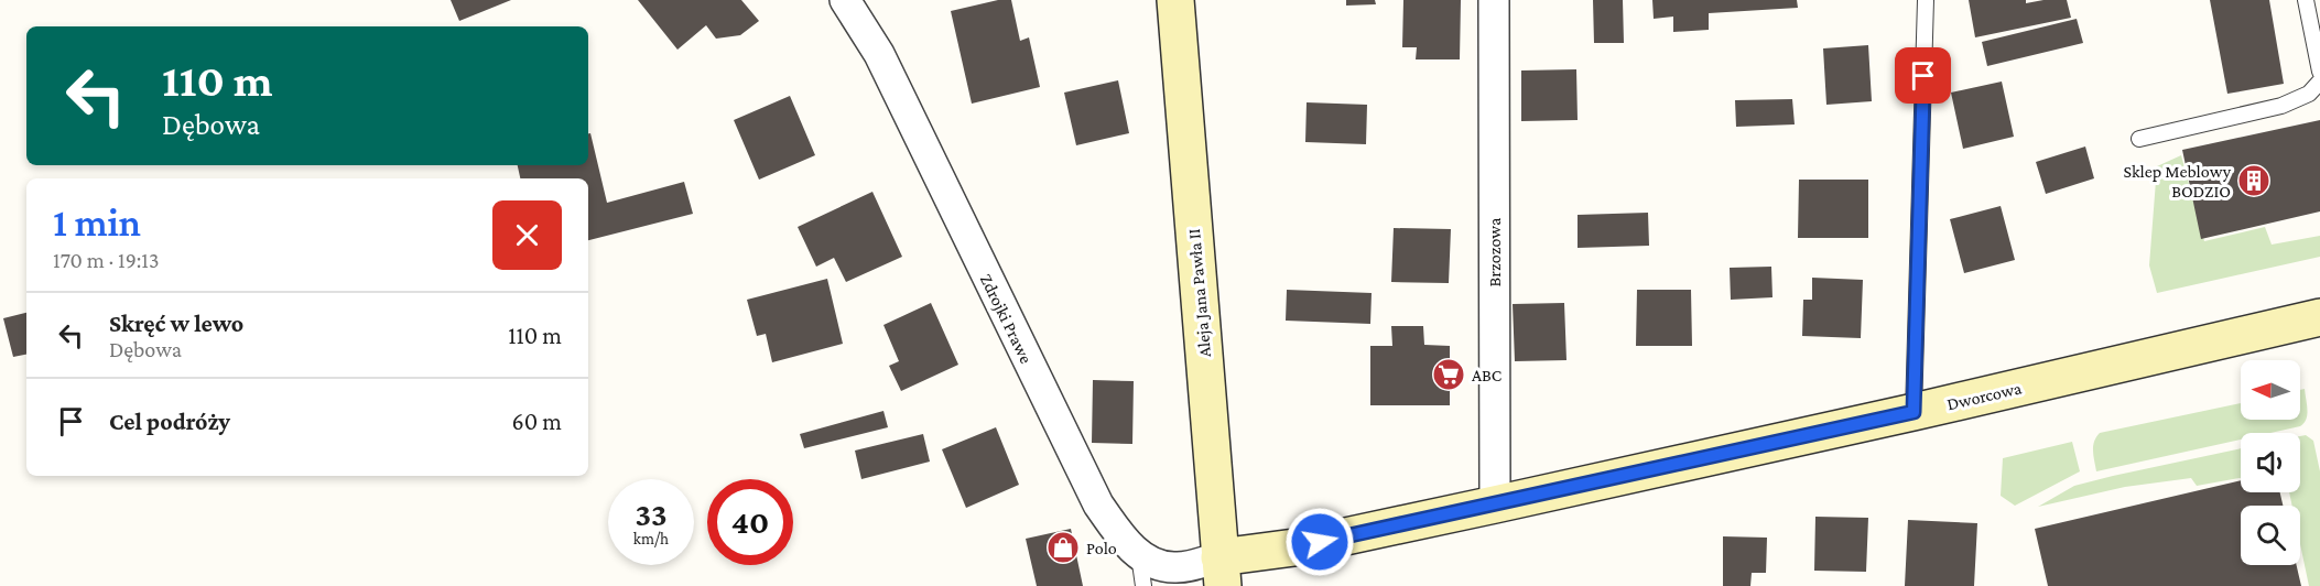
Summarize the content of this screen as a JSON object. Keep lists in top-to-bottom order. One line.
{"streets":{"street":["Brzozowa","Aleja Jana Pawła II","Zdrojki Prawe","Dworcowa"]},"crossings":[["Brzozowa","Dworcowa"],["Aleja Jana Pawła II","Zdrojki Prawe"],["Aleja Jana Pawła II","Dworcowa"],["Zdrojki Prawe","Dworcowa"]],"places":{"building":["Sklep Meblowy BODZIO"],"supermarket":["ABC"],"shop":["Polo"]},"north":"left","page":{"turn":["110 m","Dębowa"],"heading":["1 min","170 m · 19:13"],"list":[{"name":"Skręć w lewo","note":"Dębowa","value":"110 m"},{"name":"Cel podróży","value":"60 m"}],"speed":"33 km/h","limit":"40"}}
